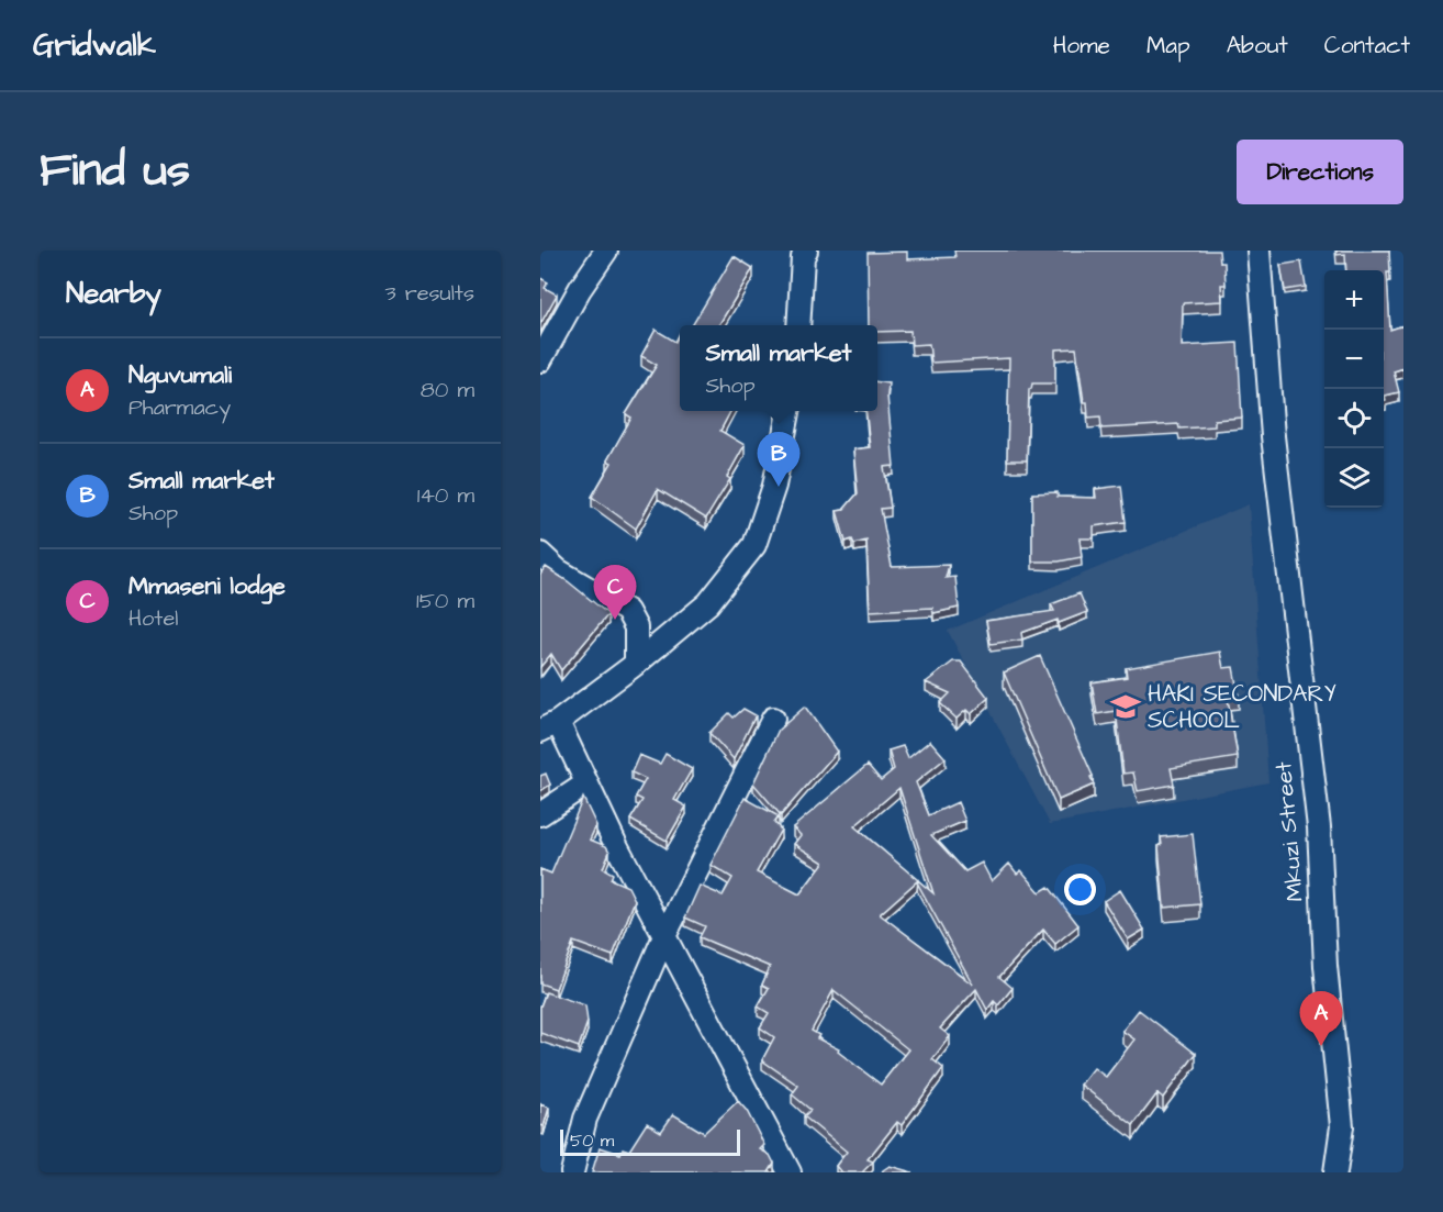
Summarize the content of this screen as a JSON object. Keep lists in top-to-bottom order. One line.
{"streets":{"street":["Mkuzi Street"]},"places":{"school or university":["HAKI SECONDARY SCHOOL"]},"scale_bar":"50 m","page":{"header":"Gridwalk","nav":["Home","Map","About","Contact"],"title":"Find us","buttons":"Directions","heading":["Nearby","3 results"],"map_buttons":["+","−"],"popup":["Small market","Shop"],"list":[{"mark":"A","name":"Nguvumali","note":"Pharmacy","value":"80 m"},{"mark":"B","name":"Small market","note":"Shop","value":"140 m"},{"mark":"C","name":"Mmaseni lodge","note":"Hotel","value":"150 m"}],"pins":["B","C","A"],"scale":"50 m"}}
